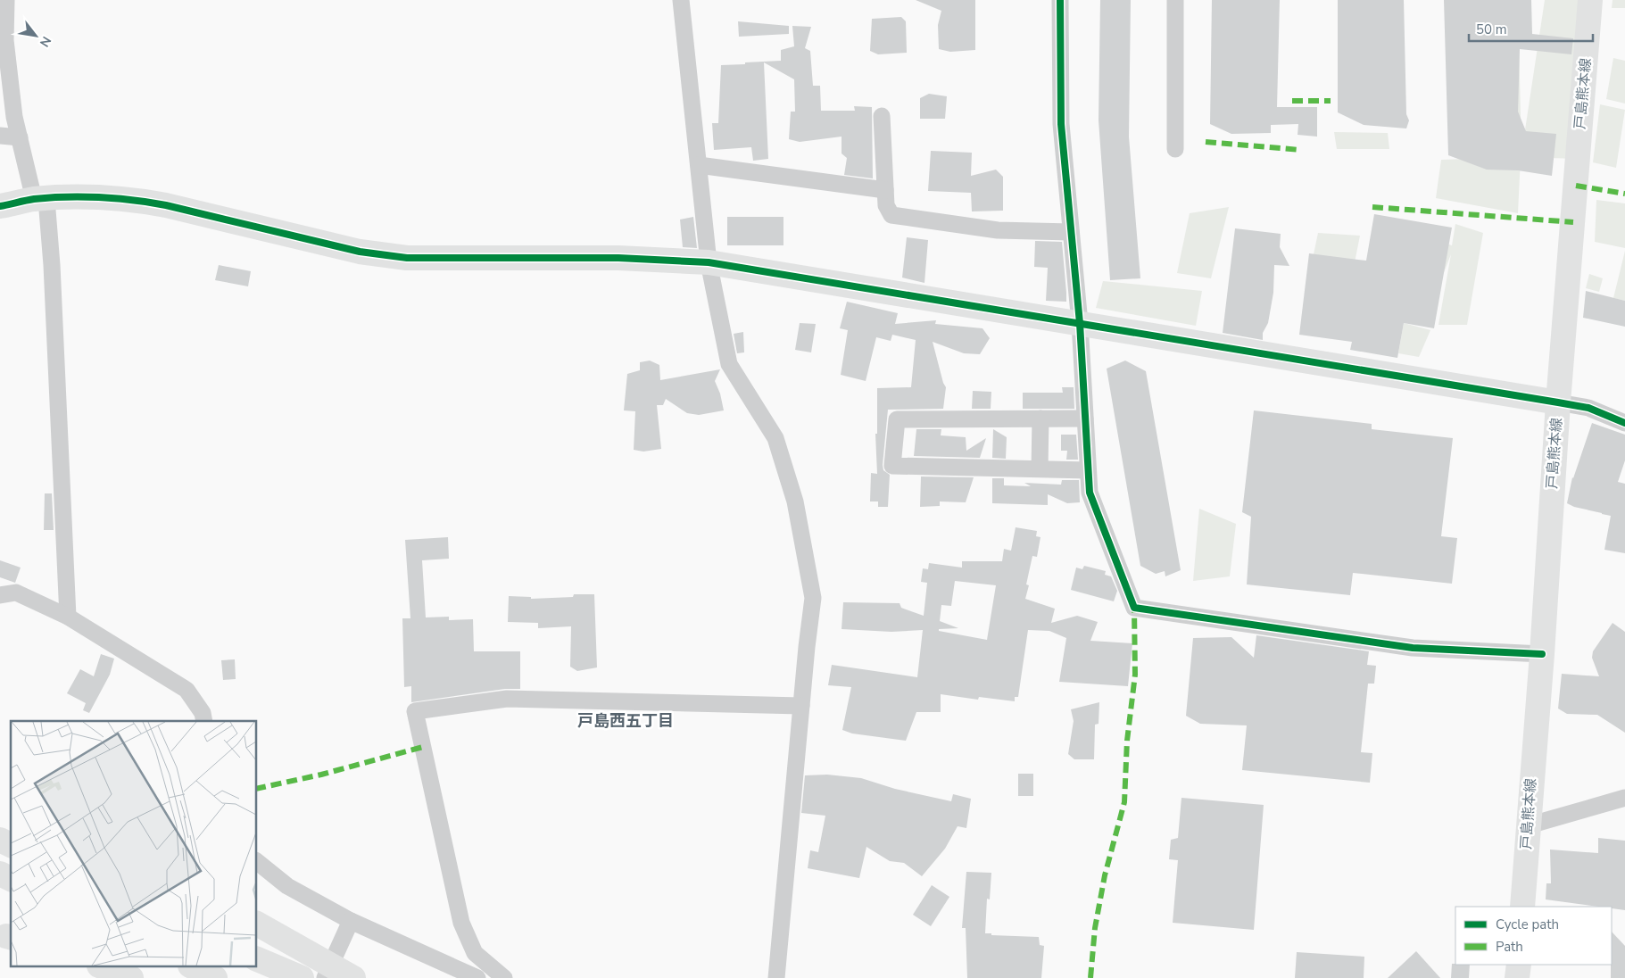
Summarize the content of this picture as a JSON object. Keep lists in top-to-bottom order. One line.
{"streets":{"main road":["戸島熊本線"]},"districts":["戸島西五丁目"],"legend":["Cycle path","Path"],"scale_bar":"50 m","north":"bottom right"}
